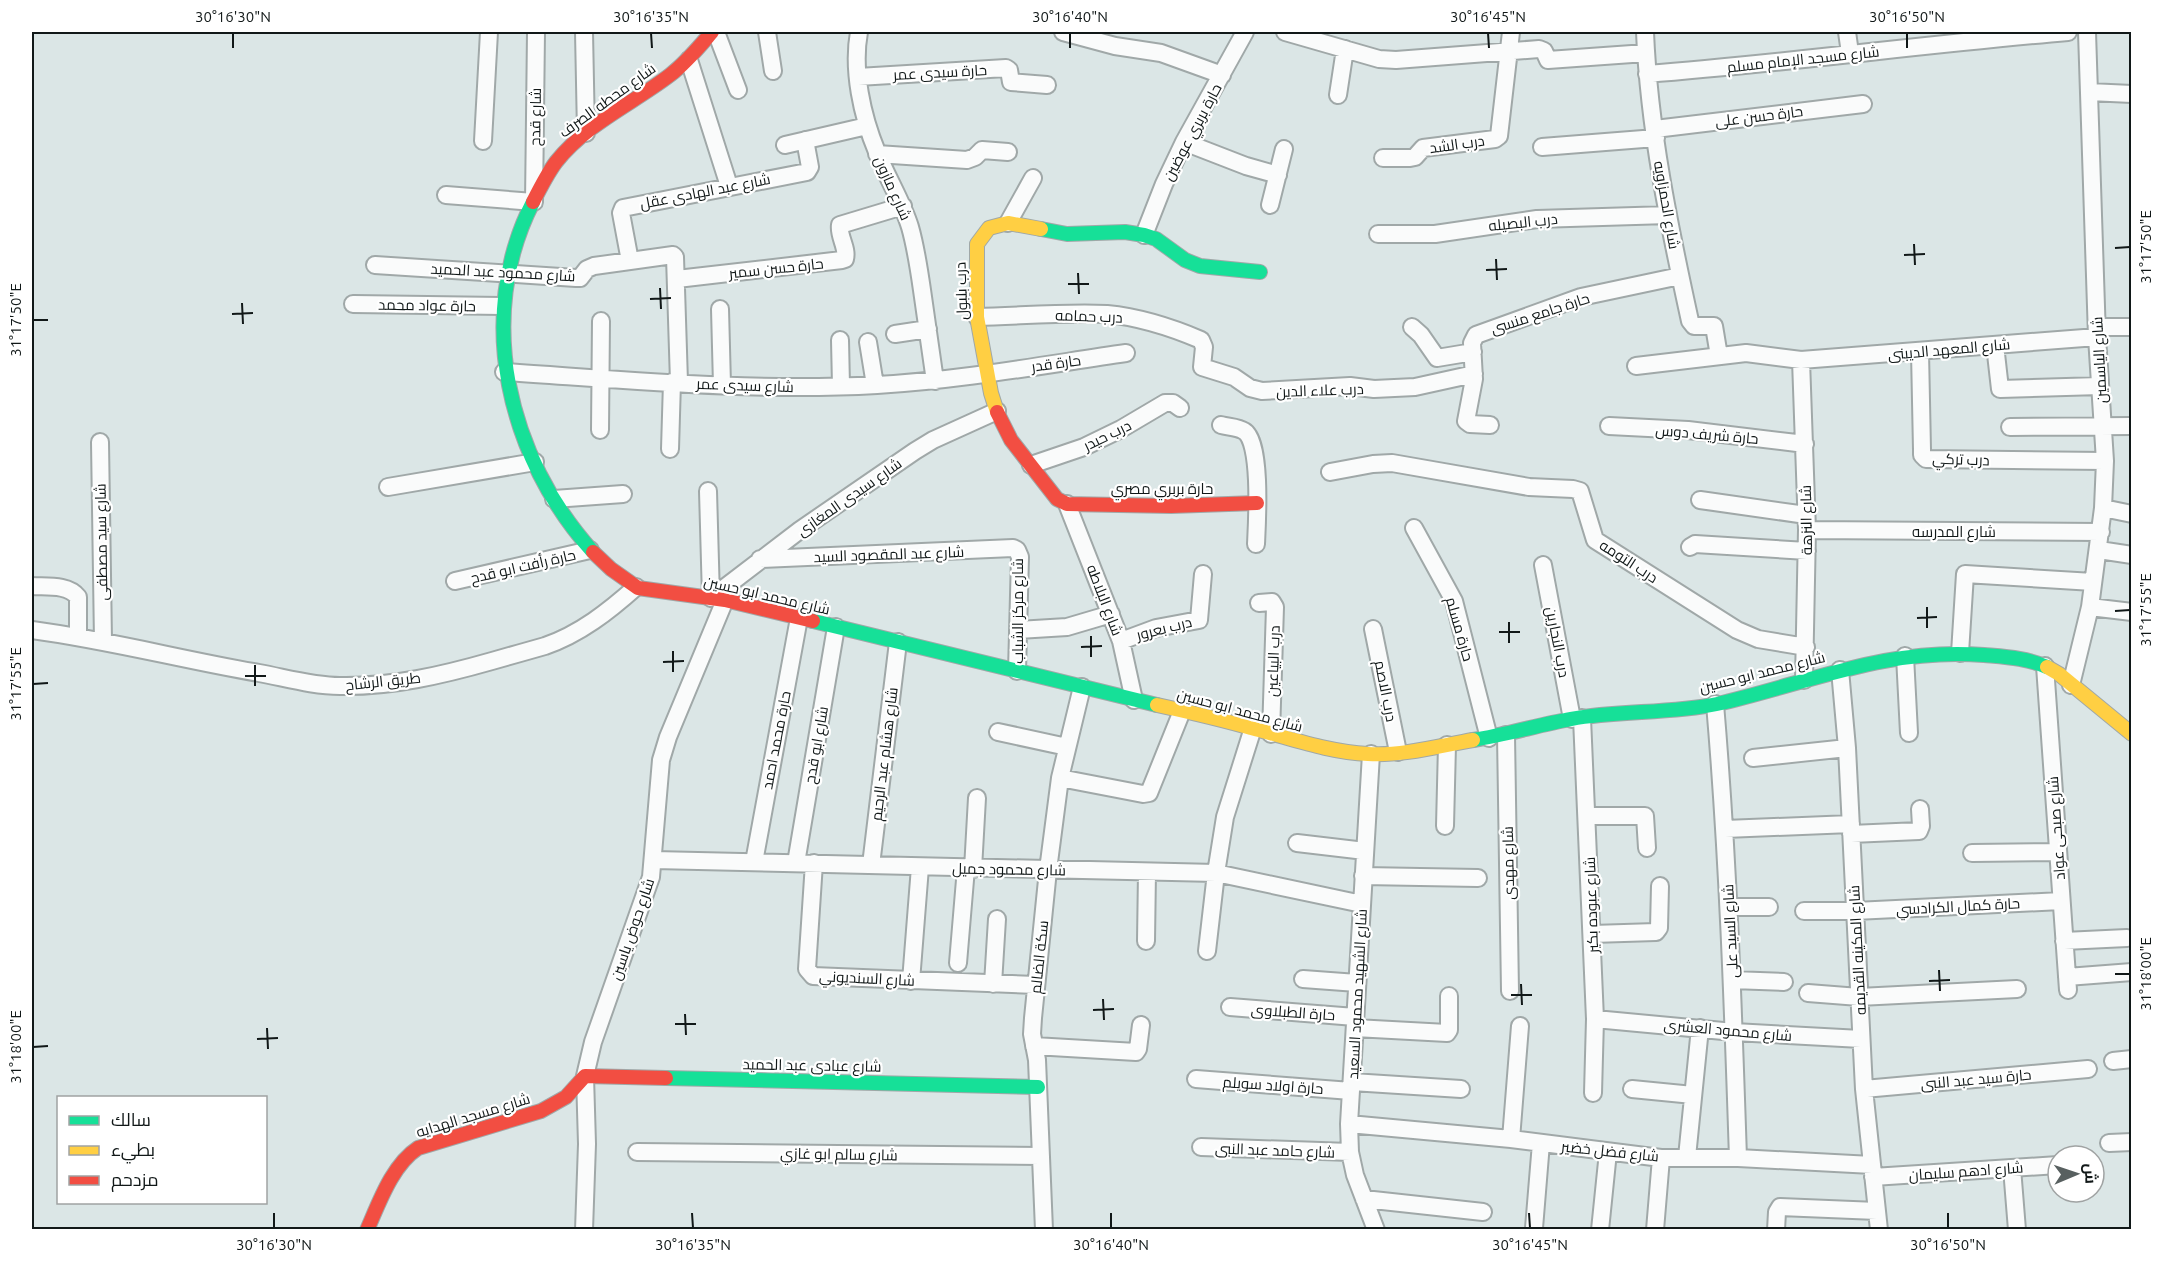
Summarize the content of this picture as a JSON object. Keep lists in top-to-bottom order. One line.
{"streets":{"street":["شارع مسجد الإمام مسلم","حارة سيدى عمر","شارع محطه الصرف","حارة حسن على","شارع قدح","حارة بربري عوضين","درب الشد","شارع مازون","شارع عبد الهادى عقل","شارع الحمزاويه","درب البصيله","حارة حسن سمير","شارع محمود عبد الحميد","درب بلبول","حارة عواد محمد","حارة جامع منسى","درب حمامه","شارع المعهد الديبنى","شارع الياسمين","حارة قدر","شارع سيدى عمر","درب علاء الدين","حارة شريف دوس","درب حيدر","درب تركي","حارة بربري مصري","شارع سيدى المغازى","شارع النزهة","شارع المدرسه","شارع سيد مصطفى","شارع عبد المقصود السيد","درب التومه","حارة رأفت ابو قدح","شارع محمد ابو حسين","شارع البلاطه","شارع مركز الشباب","درب بعرور","حارة مسلم","درب النجارين","درب البياعين","طريق الرشاح","درب الاصم","حارة محمد احمد","شارع ابو قدح","شارع هشام عبد الرحيم","شارع صبحى عواد","شارع مهدى","شارع محمود جميل","شارع عبوده بكير","حارة كمال الكرادسي","شارع حوض ياسين","شارع السيد على","شارع المكينه القديمه","سكة الضالم","شارع السنديوني","شارع الشهيد محمود السعيد","حارة الطبلاوى","شارع محمود العشرى","شارع عبادى عبد الحميد","حارة سيد عبد النبى","حارة اولاد سويلم","شارع مسجد الهدايه","شارع حامد عبد النبى","شارع فضل خضير","شارع سالم ابو غازي","شارع ادهم سليمان"]},"crossings":[["شارع مسجد الإمام مسلم","شارع الحمزاويه"],["حارة سيدى عمر","شارع مازون"],["شارع محطه الصرف","شارع قدح"],["شارع محطه الصرف","شارع محمود عبد الحميد"],["شارع محطه الصرف","حارة عواد محمد"],["شارع محطه الصرف","شارع سيدى عمر"],["شارع محطه الصرف","حارة رأفت ابو قدح"],["شارع محطه الصرف","شارع محمد ابو حسين"],["شارع محطه الصرف","طريق الرشاح"],["حارة حسن على","شارع الحمزاويه"],["شارع مازون","حارة حسن سمير"],["شارع مازون","شارع سيدى عمر"],["شارع عبد الهادى عقل","شارع محمود عبد الحميد"],["شارع الحمزاويه","درب البصيله"],["شارع الحمزاويه","حارة جامع منسى"],["شارع الحمزاويه","شارع المعهد الديبنى"],["حارة حسن سمير","شارع محمود عبد الحميد"],["درب بلبول","درب حمامه"],["درب بلبول","حارة قدر"],["درب بلبول","شارع سيدى عمر"],["درب بلبول","درب حيدر"],["درب بلبول","حارة بربري مصري"],["درب بلبول","شارع سيدى المغازى"],["درب بلبول","شارع البلاطه"],["درب حمامه","درب علاء الدين"],["شارع المعهد الديبنى","شارع الياسمين"],["شارع المعهد الديبنى","درب تركي"],["شارع المعهد الديبنى","شارع النزهة"],["شارع الياسمين","درب تركي"],["شارع الياسمين","شارع المدرسه"],["حارة قدر","شارع سيدى عمر"],["حارة شريف دوس","شارع النزهة"],["حارة بربري مصري","شارع البلاطه"],["شارع سيدى المغازى","شارع عبد المقصود السيد"],["شارع سيدى المغازى","شارع محمد ابو حسين"],["شارع سيدى المغازى","شارع حوض ياسين"],["شارع النزهة","شارع المدرسه"],["شارع النزهة","درب التومه"],["شارع النزهة","شارع محمد ابو حسين"],["شارع سيد مصطفى","طريق الرشاح"],["شارع عبد المقصود السيد","شارع مركز الشباب"],["شارع محمد ابو حسين","شارع البلاطه"],["شارع محمد ابو حسين","شارع مركز الشباب"],["شارع محمد ابو حسين","حارة مسلم"],["شارع محمد ابو حسين","درب النجارين"],["شارع محمد ابو حسين","درب البياعين"],["شارع محمد ابو حسين","طريق الرشاح"],["شارع محمد ابو حسين","درب الاصم"],["شارع محمد ابو حسين","حارة محمد احمد"],["شارع محمد ابو حسين","شارع ابو قدح"],["شارع محمد ابو حسين","شارع هشام عبد الرحيم"],["شارع محمد ابو حسين","شارع صبحى عواد"],["شارع محمد ابو حسين","شارع مهدى"],["شارع محمد ابو حسين","شارع عبوده بكير"],["شارع محمد ابو حسين","شارع حوض ياسين"],["شارع محمد ابو حسين","شارع السيد على"],["شارع محمد ابو حسين","شارع المكينه القديمه"],["شارع محمد ابو حسين","سكة الضالم"],["شارع محمد ابو حسين","شارع الشهيد محمود السعيد"],["شارع البلاطه","درب بعرور"],["درب النجارين","شارع عبوده بكير"],["حارة محمد احمد","شارع محمود جميل"],["شارع ابو قدح","شارع محمود جميل"],["شارع هشام عبد الرحيم","شارع محمود جميل"],["شارع صبحى عواد","حارة كمال الكرادسي"],["شارع محمود جميل","شارع حوض ياسين"],["شارع محمود جميل","سكة الضالم"],["شارع محمود جميل","شارع السنديوني"],["شارع محمود جميل","شارع الشهيد محمود السعيد"],["شارع عبوده بكير","شارع محمود العشرى"],["حارة كمال الكرادسي","شارع المكينه القديمه"],["شارع حوض ياسين","شارع عبادى عبد الحميد"],["شارع حوض ياسين","شارع مسجد الهدايه"],["شارع السيد على","شارع محمود العشرى"],["شارع السيد على","شارع فضل خضير"],["شارع المكينه القديمه","شارع محمود العشرى"],["شارع المكينه القديمه","حارة سيد عبد النبى"],["شارع المكينه القديمه","شارع فضل خضير"],["شارع المكينه القديمه","شارع ادهم سليمان"],["سكة الضالم","شارع السنديوني"],["سكة الضالم","شارع عبادى عبد الحميد"],["سكة الضالم","شارع سالم ابو غازي"],["شارع الشهيد محمود السعيد","حارة الطبلاوى"],["شارع الشهيد محمود السعيد","حارة اولاد سويلم"],["شارع الشهيد محمود السعيد","شارع حامد عبد النبى"],["شارع الشهيد محمود السعيد","شارع فضل خضير"],["شارع عبادى عبد الحميد","شارع مسجد الهدايه"],["شارع فضل خضير","شارع ادهم سليمان"]],"legend":["سالك","بطيء","مزدحم"],"north":"right","coordinates":["30°16'30\"N","30°16'35\"N","30°16'40\"N","30°16'45\"N","30°16'50\"N","31°17'50\"E","31°17'55\"E","31°18'00\"E"]}
